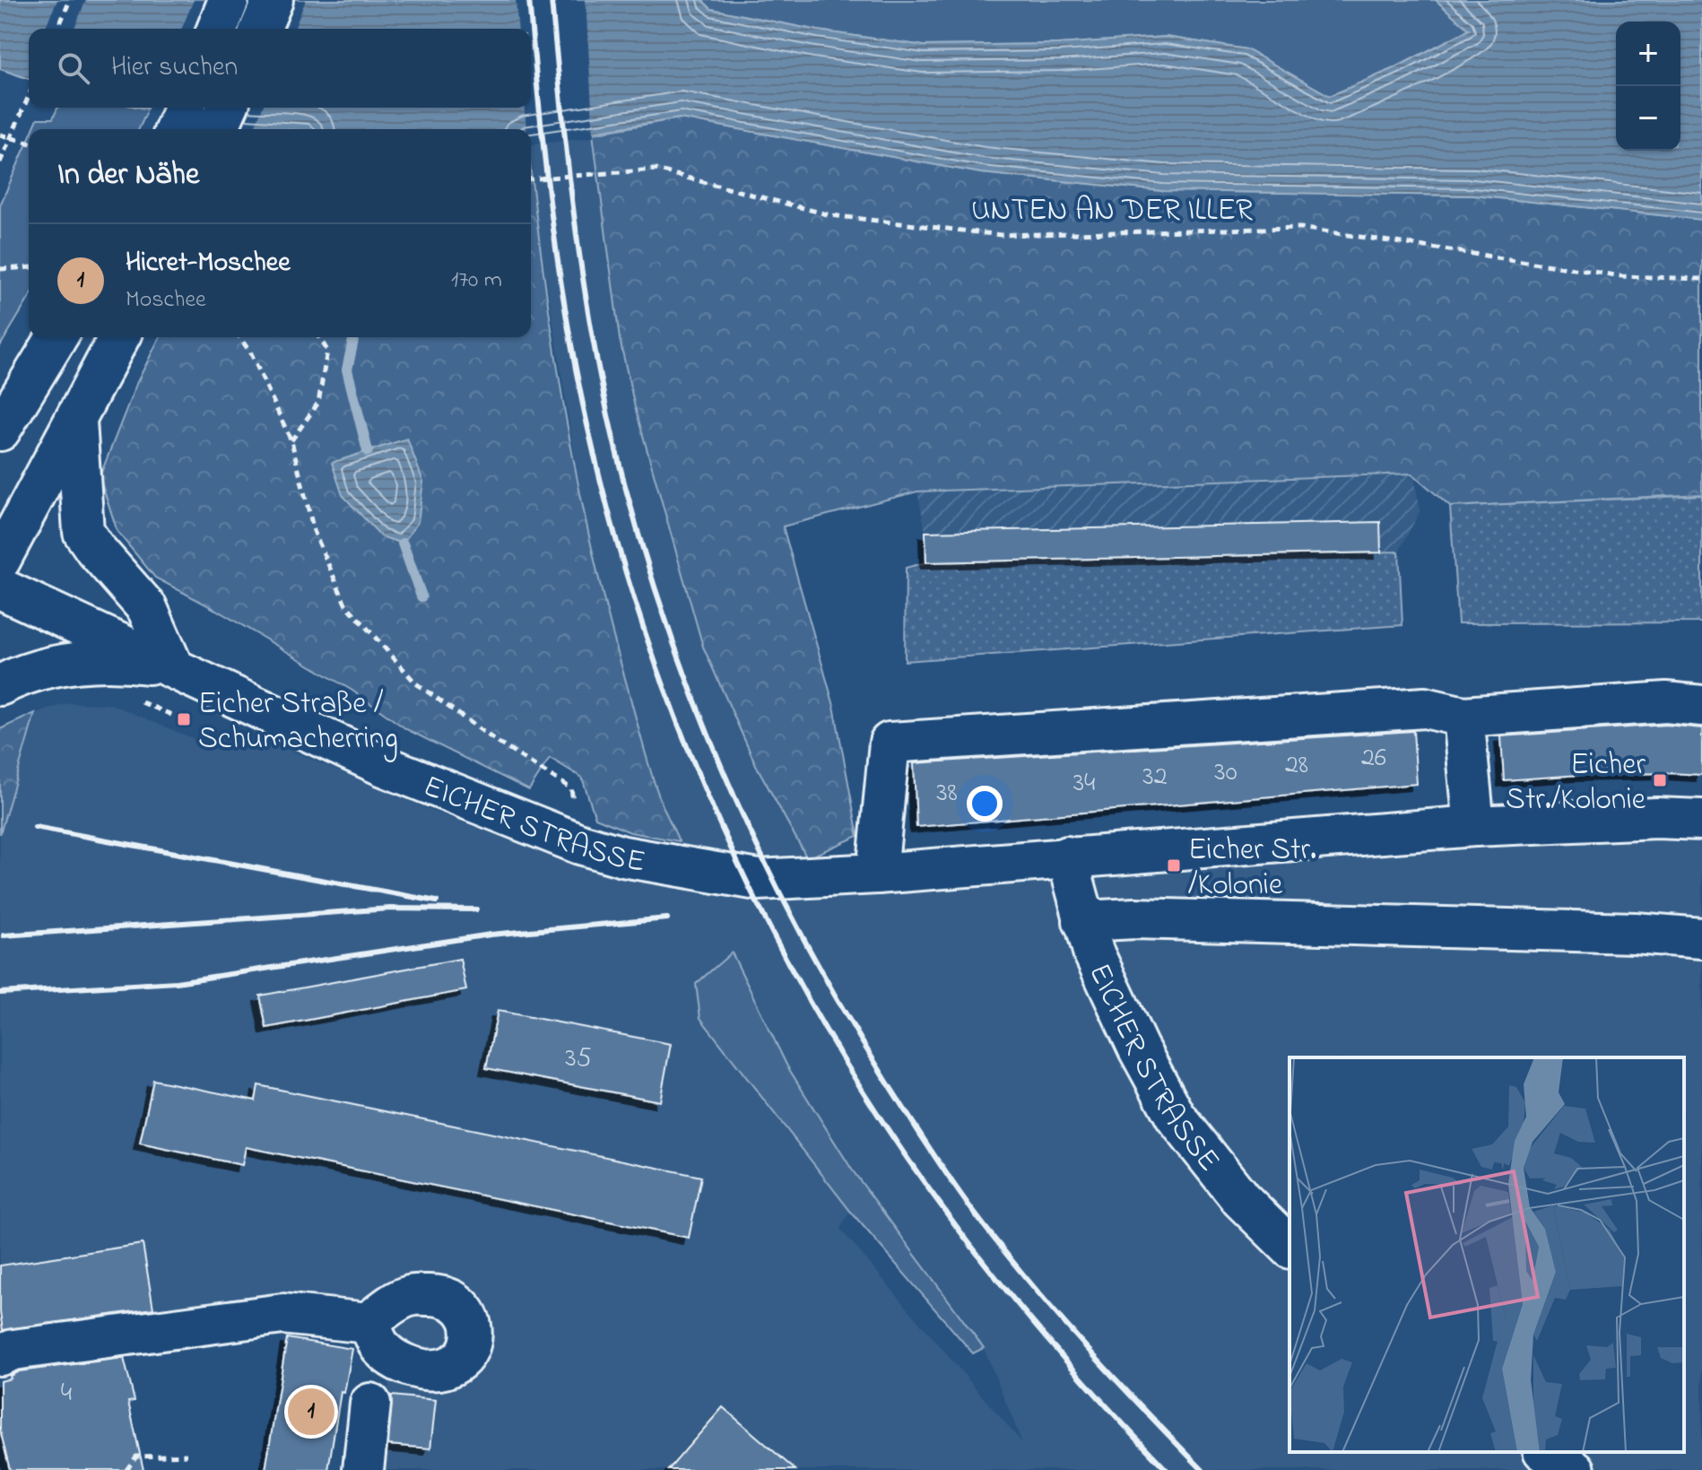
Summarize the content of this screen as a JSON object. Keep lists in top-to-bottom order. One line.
{"streets":{"street":["EICHER STRASSE"],"path":["UNTEN AN DER ILLER"]},"places":{"transit":["Eicher Straße / Schumacherring","Eicher Str./Kolonie","Eicher Str. /Kolonie"]},"house_numbers":["26","28","30","32","34","38","35","4"],"page":{"map_buttons":["+","−"],"search":"Hier suchen","heading":"In der Nähe","list":[{"mark":"1","name":"Hicret-Moschee","note":"Moschee","value":"170 m"}],"pins":"1"}}
